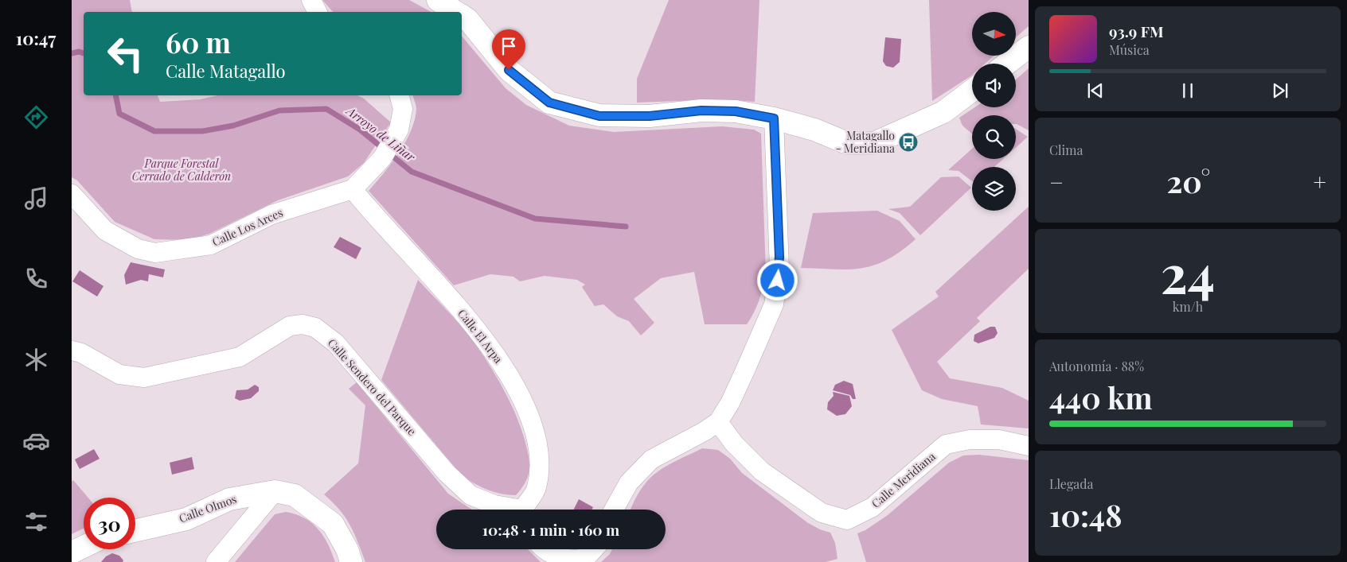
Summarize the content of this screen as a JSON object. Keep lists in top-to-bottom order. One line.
{"streets":{"street":["Calle Los Arces","Calle El Arpa","Calle Sendero del Parque","Calle Meridiana","Calle Olmos"]},"crossings":[["Calle Los Arces","Calle El Arpa"]],"water":["Arroyo de Liñar"],"parks":["Parque Forestal Cerrado de Calderón"],"places":{"bus stop":["Matagallo - Meridiana"]},"north":"right","page":{"tabs":"10:47","turn":["60 m","Calle Matagallo"],"song":["93.9 FM","Música"],"tile":["Clima",["24","km/h"],["Autonomía · 88%","440 km"],["Llegada","10:48"]],"heat":["−","20°","+"],"limit":"30","trip":"10:48 · 1 min · 160 m"}}
